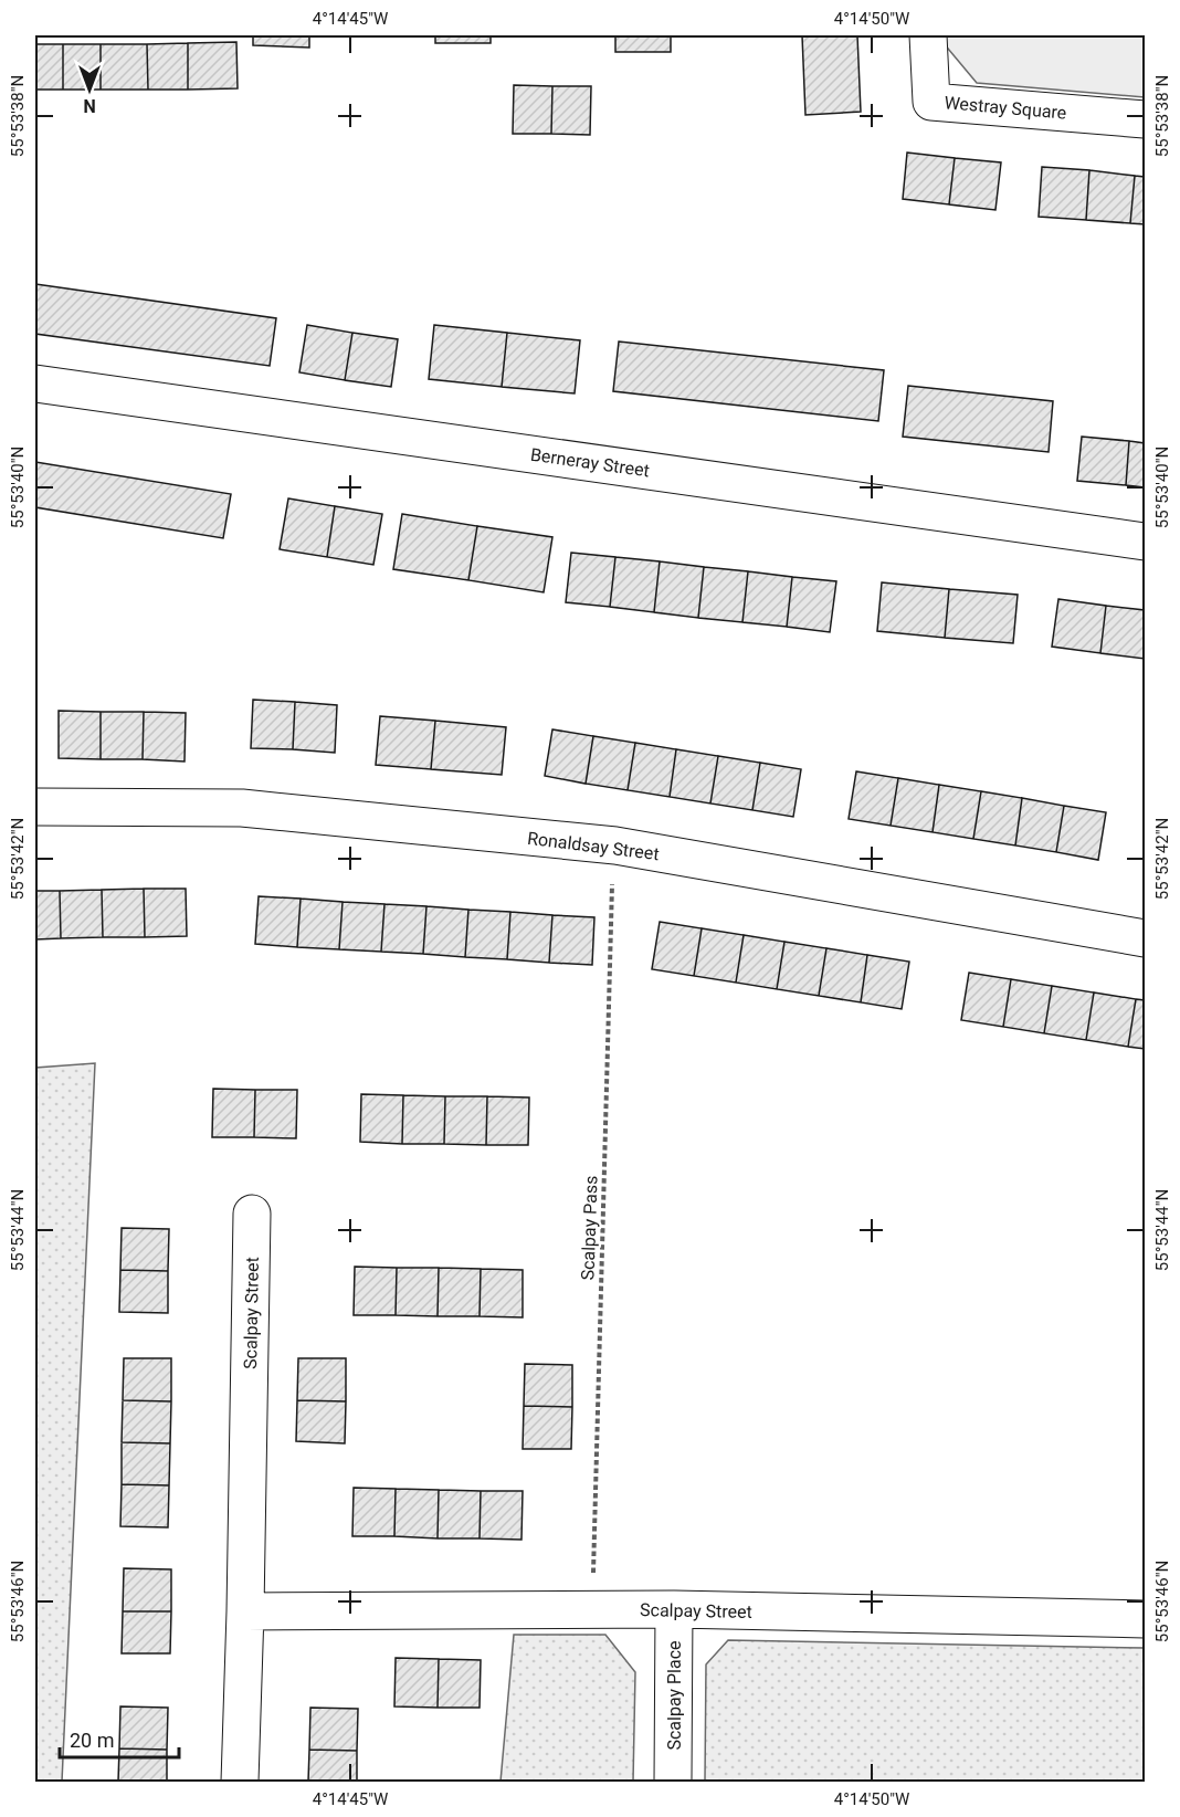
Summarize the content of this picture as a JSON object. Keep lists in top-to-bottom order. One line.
{"streets":{"street":["Westray Square","Berneray Street","Ronaldsay Street","Scalpay Street","Scalpay Place"],"path":["Scalpay Pass"]},"crossings":[["Ronaldsay Street","Scalpay Pass"],["Scalpay Pass","Scalpay Street"],["Scalpay Street","Scalpay Place"]],"scale_bar":"20 m","north":"bottom","coordinates":["4°14'45\"W","4°14'50\"W","55°53'38\"N","55°53'40\"N","55°53'42\"N","55°53'44\"N","55°53'46\"N"]}
